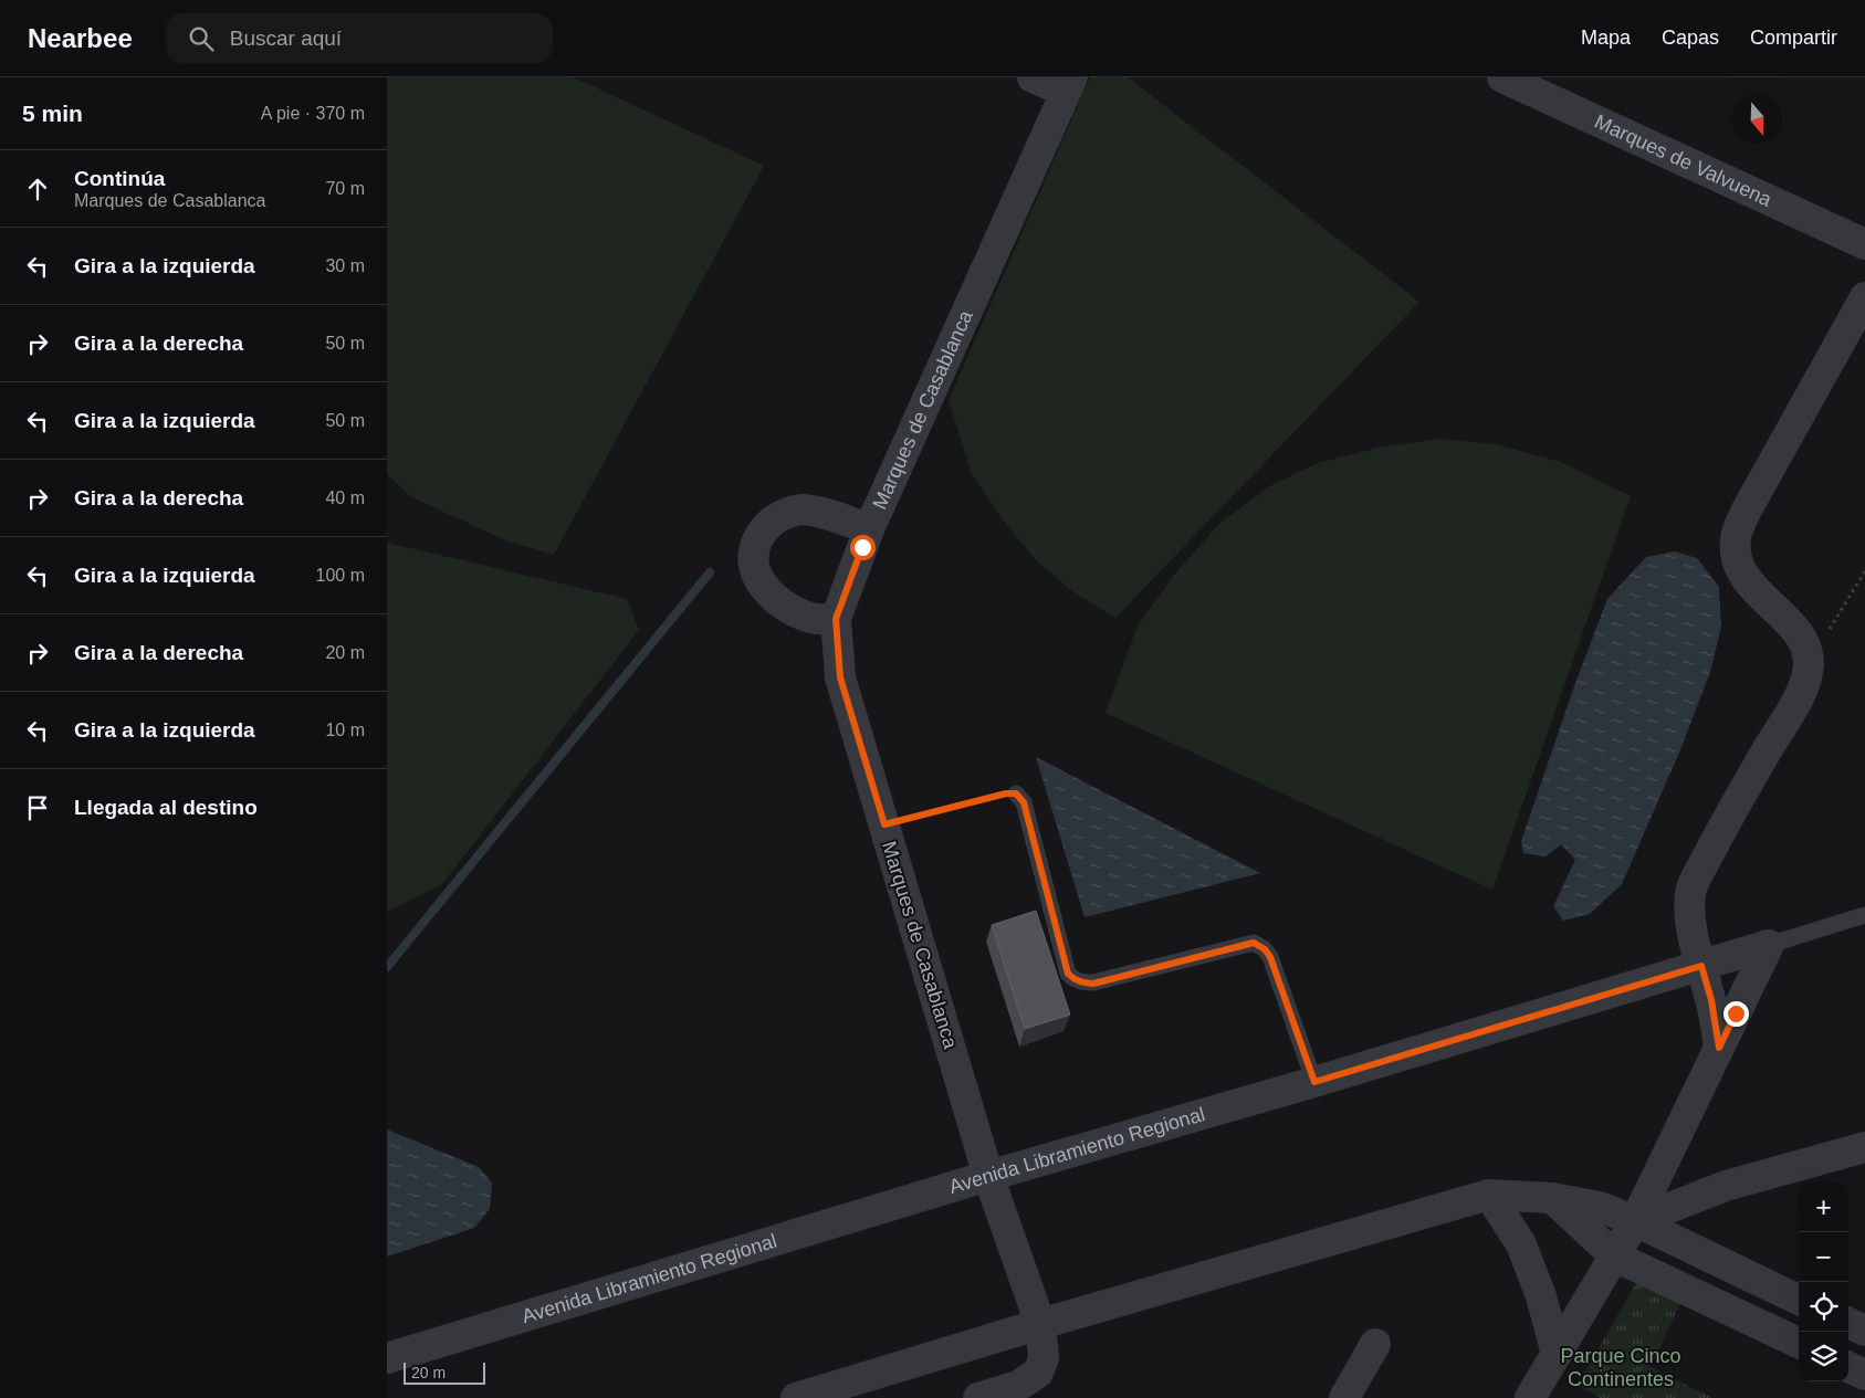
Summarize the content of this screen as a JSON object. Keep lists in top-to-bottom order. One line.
{"streets":{"street":["Marques de Valvuena","Marques de Casablanca","Avenida Libramiento Regional"]},"crossings":[["Marques de Casablanca","Avenida Libramiento Regional"]],"parks":["Parque Cinco Continentes"],"scale_bar":"20 m","north":"bottom","page":{"header":"Nearbee","search":"Buscar aquí","nav":["Mapa","Capas","Compartir"],"heading":["5 min","A pie · 370 m"],"list":[["Continúa","Marques de Casablanca","70 m"],["Gira a la izquierda","30 m"],["Gira a la derecha","50 m"],["Gira a la izquierda","50 m"],["Gira a la derecha","40 m"],["Gira a la izquierda","100 m"],["Gira a la derecha","20 m"],["Gira a la izquierda","10 m"],"Llegada al destino"],"map_buttons":["+","−"],"scale":"20 m"}}
